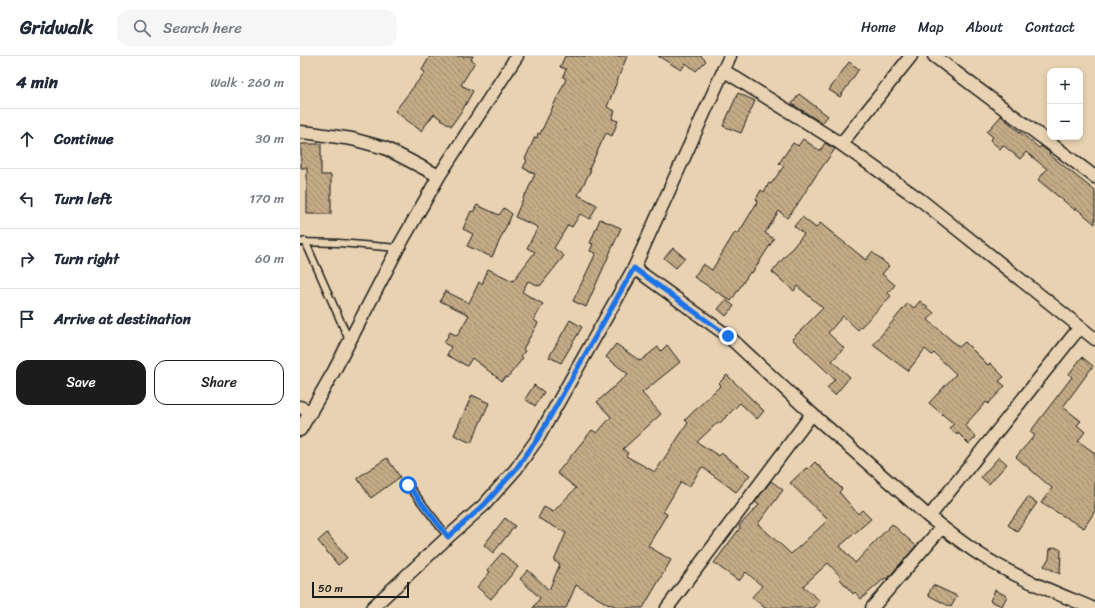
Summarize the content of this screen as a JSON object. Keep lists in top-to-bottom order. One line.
{"scale_bar":"50 m","page":{"header":"Gridwalk","search":"Search here","nav":["Home","Map","About","Contact"],"heading":["4 min","Walk · 260 m"],"map_buttons":["+","−"],"list":[["Continue","30 m"],["Turn left","170 m"],["Turn right","60 m"],"Arrive at destination"],"buttons":["Save","Share"],"scale":"50 m"}}
